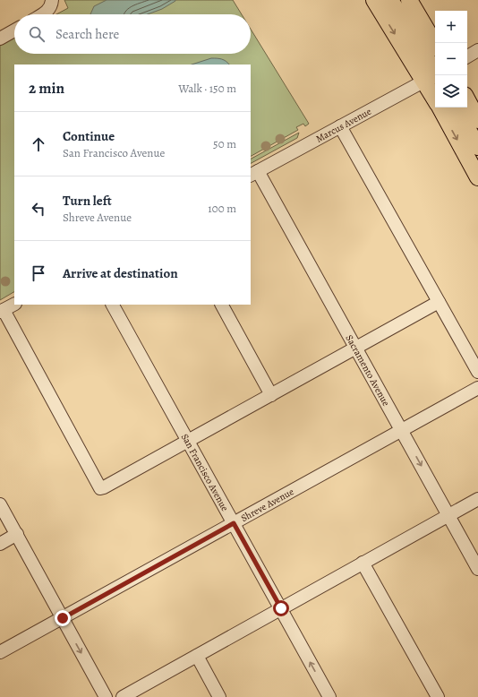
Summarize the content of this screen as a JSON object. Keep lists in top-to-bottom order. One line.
{"streets":{"street":["Marcus Avenue","Sacramento Avenue","San Francisco Avenue","Shreve Avenue"]},"crossings":[["Marcus Avenue","Sacramento Avenue"],["Sacramento Avenue","Shreve Avenue"],["San Francisco Avenue","Shreve Avenue"]],"page":{"map_buttons":["+","−"],"search":"Search here","heading":["2 min","Walk · 150 m"],"list":[["Continue","San Francisco Avenue","50 m"],["Turn left","Shreve Avenue","100 m"],"Arrive at destination"]}}
